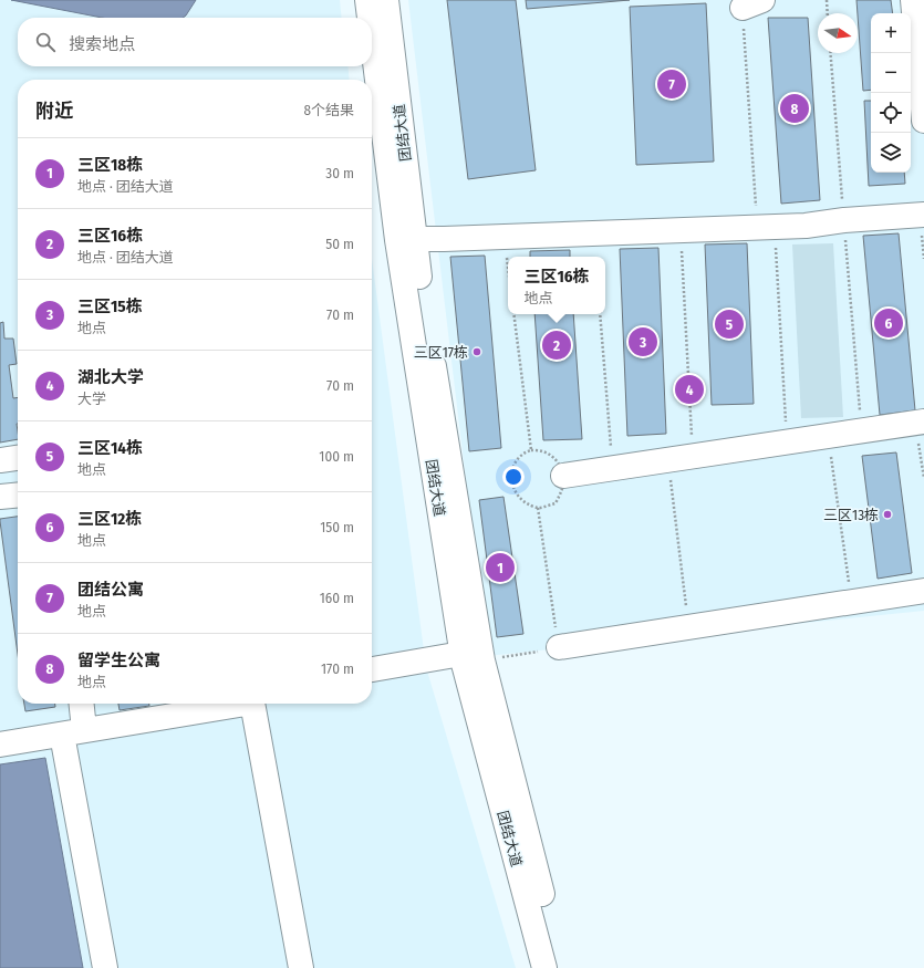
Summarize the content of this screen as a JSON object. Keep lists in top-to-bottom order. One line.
{"streets":{"main road":["团结大道"]},"places":["三区17栋","三区13栋"],"north":"right","page":{"map_buttons":["+","−"],"search":"搜索地点","pins":["7","8","6","5","3","2","4","1"],"heading":["附近","8个结果"],"list":[{"mark":"1","name":"三区18栋","note":"地点 · 团结大道","value":"30 m"},{"mark":"2","name":"三区16栋","note":"地点 · 团结大道","value":"50 m"},{"mark":"3","name":"三区15栋","note":"地点","value":"70 m"},{"mark":"4","name":"湖北大学","note":"大学","value":"70 m"},{"mark":"5","name":"三区14栋","note":"地点","value":"100 m"},{"mark":"6","name":"三区12栋","note":"地点","value":"150 m"},{"mark":"7","name":"团结公寓","note":"地点","value":"160 m"},{"mark":"8","name":"留学生公寓","note":"地点","value":"170 m"}],"popup":["三区16栋","地点"]}}
